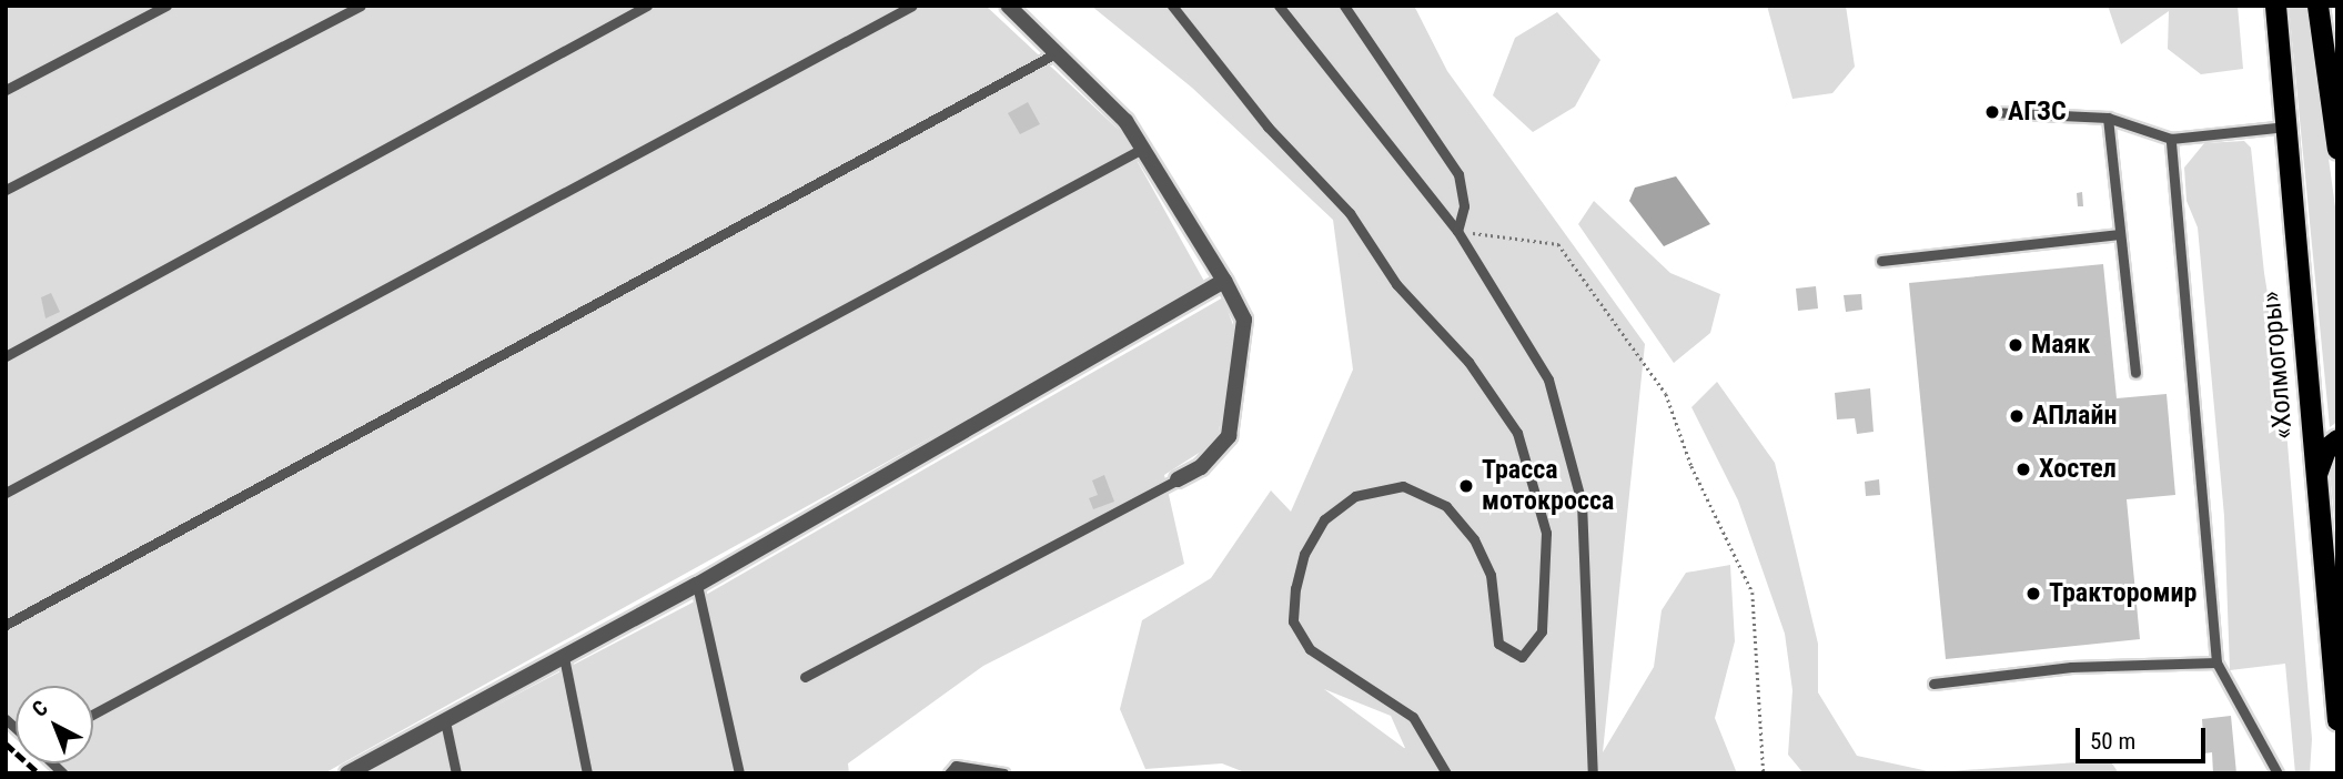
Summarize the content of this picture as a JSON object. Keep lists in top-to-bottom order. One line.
{"streets":{"highway":["«Холмогоры»"]},"places":["АГЗС","Маяк","АПлайн","Хостел","Трасса мотокросса","Тракторомир"],"scale_bar":"50 m","north":"top left"}
